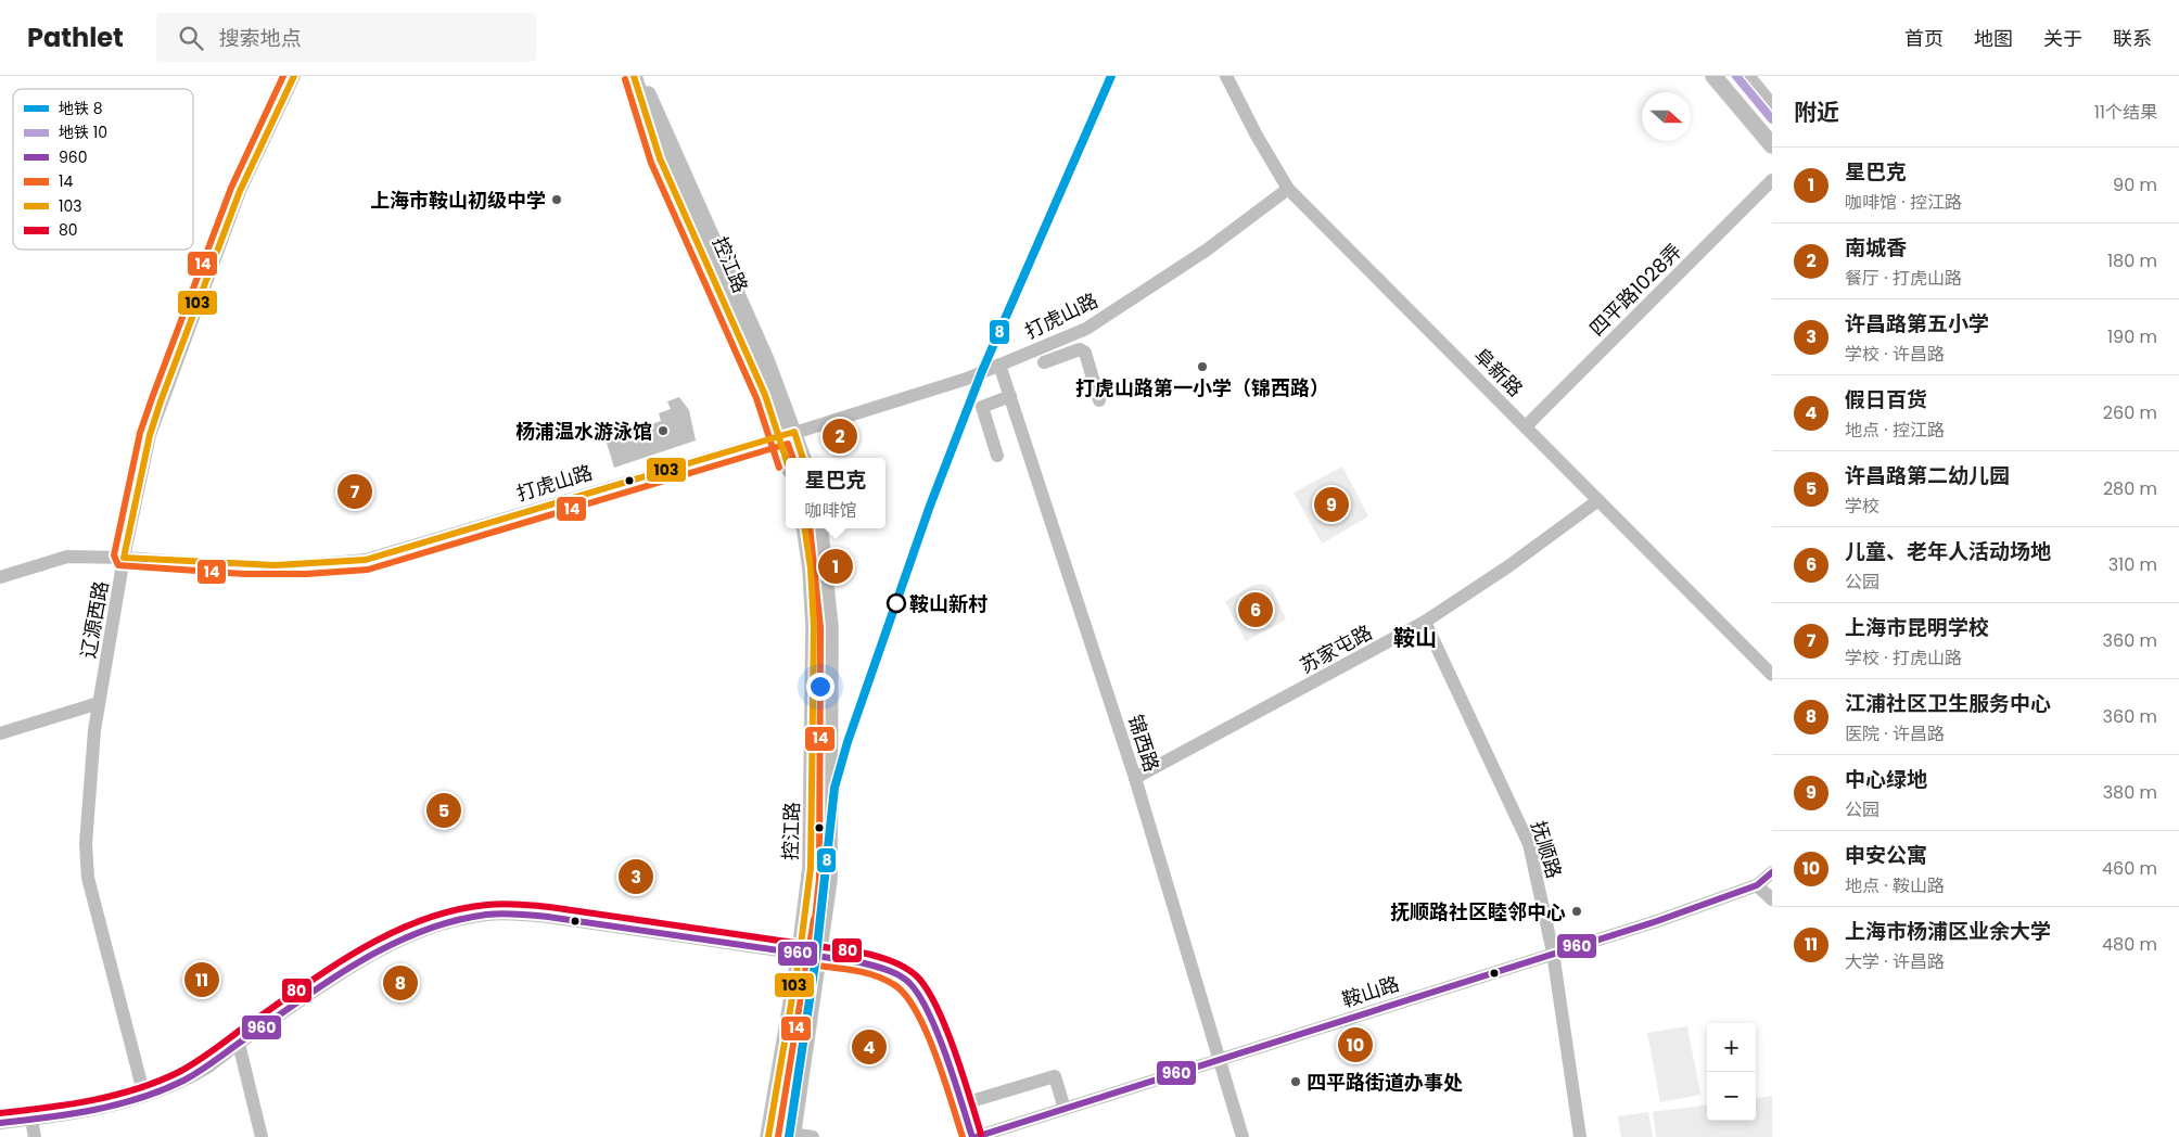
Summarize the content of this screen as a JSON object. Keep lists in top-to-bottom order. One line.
{"streets":{"main road":["控江路"],"street":["四平路1028弄","打虎山路","阜新路","辽源西路","苏家屯路","锦西路","抚顺路","鞍山路"]},"crossings":[["控江路","打虎山路"],["四平路1028弄","阜新路"],["打虎山路","阜新路"],["打虎山路","辽源西路"],["打虎山路","锦西路"],["阜新路","苏家屯路"],["苏家屯路","锦西路"],["苏家屯路","抚顺路"],["锦西路","鞍山路"],["抚顺路","鞍山路"]],"districts":["鞍山"],"places":["上海市鞍山初级中学","打虎山路第一小学（锦西路）","杨浦温水游泳馆","鞍山新村","抚顺路社区睦邻中心","四平路街道办事处"],"lines":["metro line 8","metro line 10","transit line 14","transit line 103","transit line 960","transit line 80"],"legend":["地铁 8","地铁 10","960","14","103","80"],"north":"right","page":{"header":"Pathlet","search":"搜索地点","nav":["首页","地图","关于","联系"],"heading":["附近","11个结果"],"list":[{"mark":"1","name":"星巴克","note":"咖啡馆 · 控江路","value":"90 m"},{"mark":"2","name":"南城香","note":"餐厅 · 打虎山路","value":"180 m"},{"mark":"3","name":"许昌路第五小学","note":"学校 · 许昌路","value":"190 m"},{"mark":"4","name":"假日百货","note":"地点 · 控江路","value":"260 m"},{"mark":"5","name":"许昌路第二幼儿园","note":"学校","value":"280 m"},{"mark":"6","name":"儿童、老年人活动场地","note":"公园","value":"310 m"},{"mark":"7","name":"上海市昆明学校","note":"学校 · 打虎山路","value":"360 m"},{"mark":"8","name":"江浦社区卫生服务中心","note":"医院 · 许昌路","value":"360 m"},{"mark":"9","name":"中心绿地","note":"公园","value":"380 m"},{"mark":"10","name":"申安公寓","note":"地点 · 鞍山路","value":"460 m"},{"mark":"11","name":"上海市杨浦区业余大学","note":"大学 · 许昌路","value":"480 m"}],"pins":["2","7","9","1","6","5","3","11","8","10","4"],"popup":["星巴克","咖啡馆"],"map_buttons":["+","−"]}}
